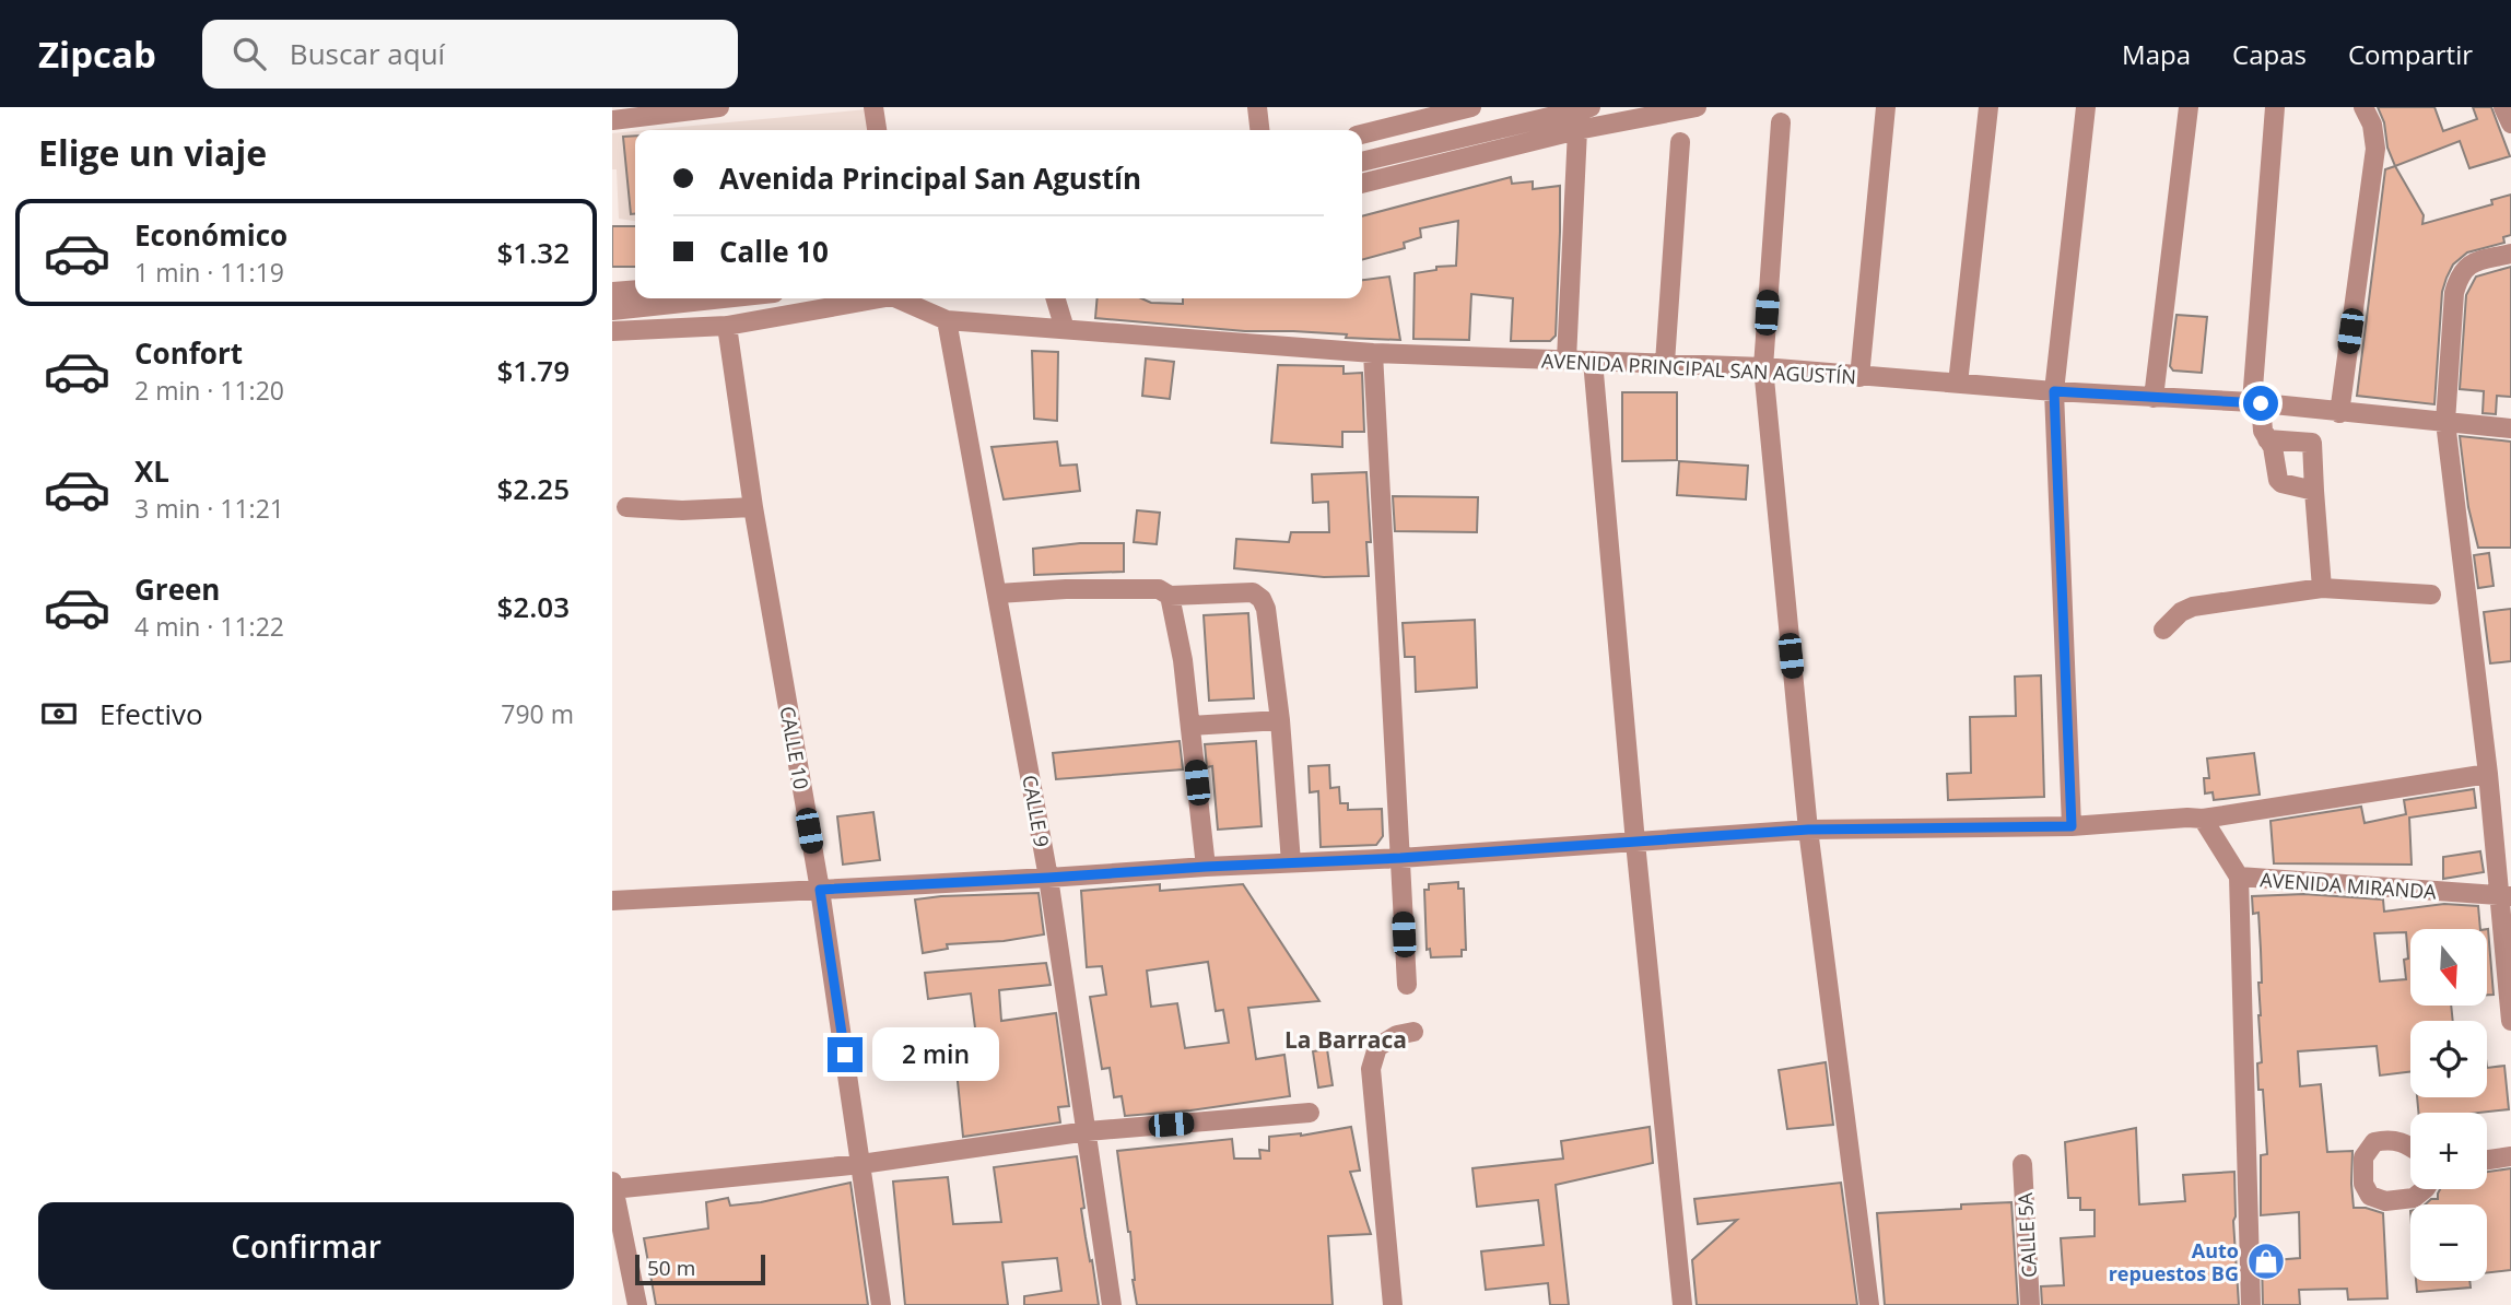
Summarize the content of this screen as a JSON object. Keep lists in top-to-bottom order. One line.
{"streets":{"street":["AVENIDA PRINCIPAL SAN AGUSTÍN","CALLE 10","CALLE 9","AVENIDA MIRANDA","CALLE 5A"]},"crossings":[["AVENIDA PRINCIPAL SAN AGUSTÍN","CALLE 9"]],"districts":["La Barraca"],"places":{"shop":["Auto repuestos BG"]},"scale_bar":"50 m","north":"bottom","page":{"header":"Zipcab","search":"Buscar aquí","nav":["Mapa","Capas","Compartir"],"heading":"Elige un viaje","banner":["Avenida Principal San Agustín","Calle 10"],"list":[{"name":"Económico","note":"1 min · 11:19","value":"$1.32"},{"name":"Confort","note":"2 min · 11:20","value":"$1.79"},{"name":"XL","note":"3 min · 11:21","value":"$2.25"},{"name":"Green","note":"4 min · 11:22","value":"$2.03"}],"pay":["Efectivo","790 m"],"map_buttons":["+","−"],"bubble":"2 min","buttons":"Confirmar","scale":"50 m"}}
